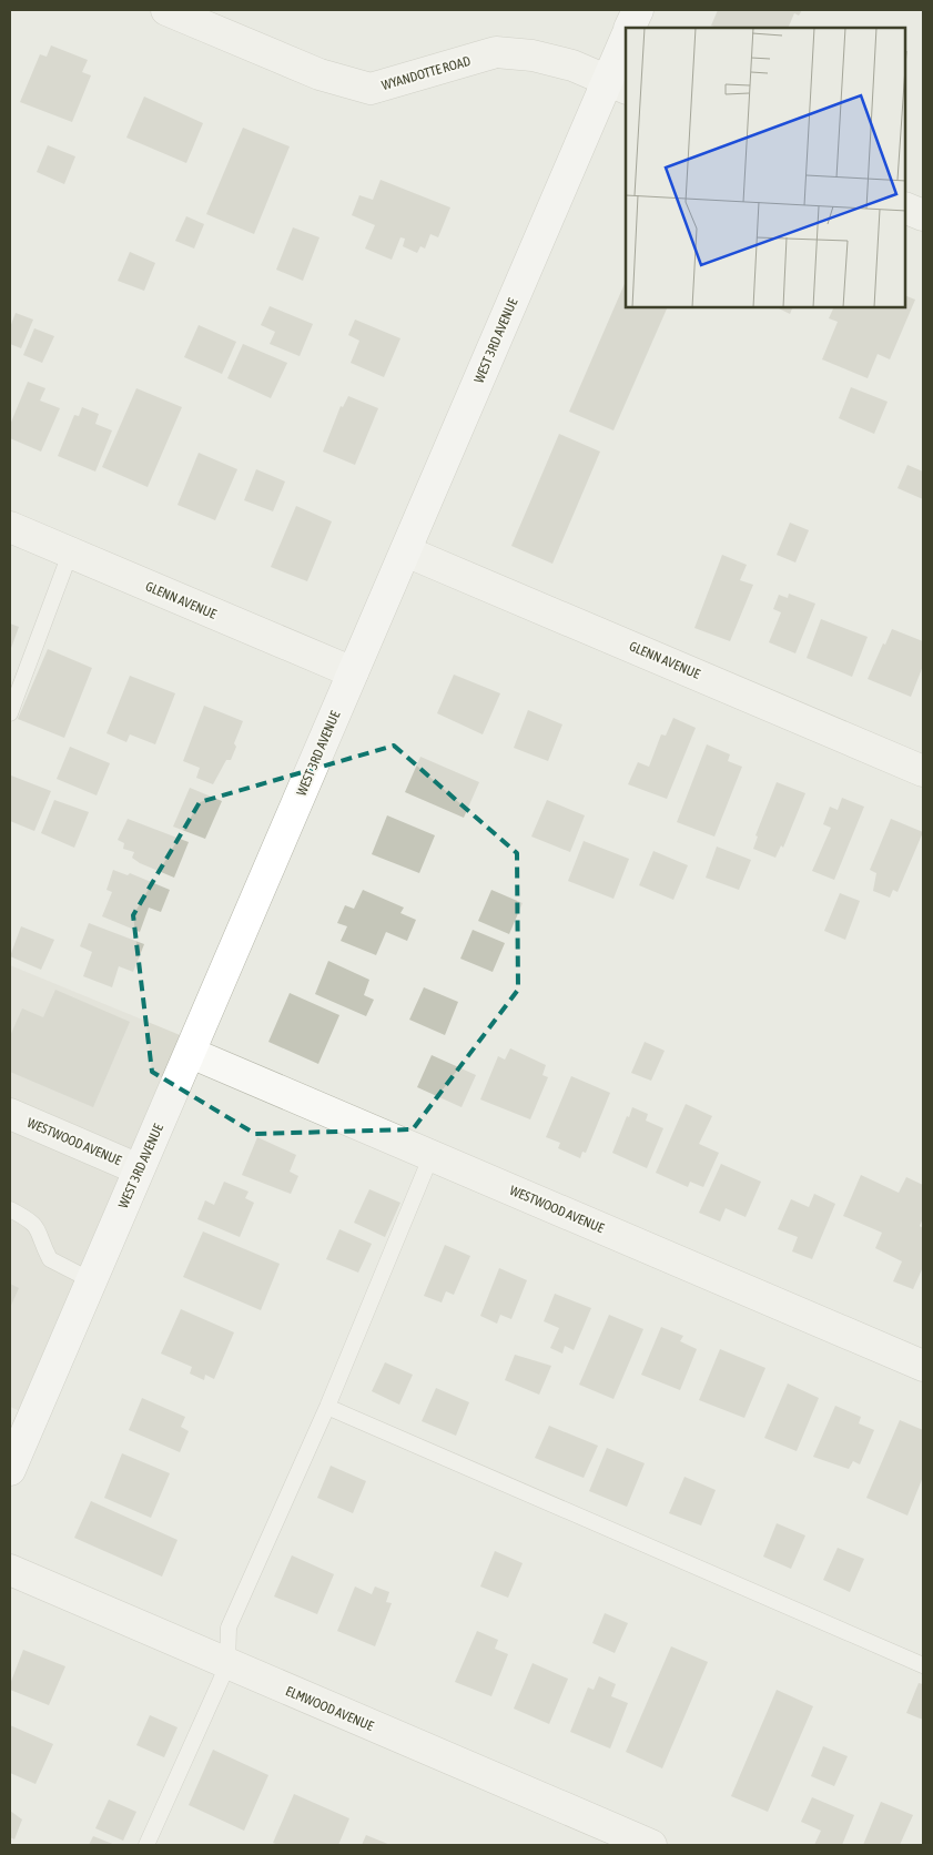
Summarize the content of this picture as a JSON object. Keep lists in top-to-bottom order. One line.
{"streets":{"street":["WYANDOTTE ROAD","WEST 3RD AVENUE","GLENN AVENUE","WESTWOOD AVENUE","ELMWOOD AVENUE"]},"crossings":[["WYANDOTTE ROAD","WEST 3RD AVENUE"],["WEST 3RD AVENUE","GLENN AVENUE"],["WEST 3RD AVENUE","WESTWOOD AVENUE"]]}
